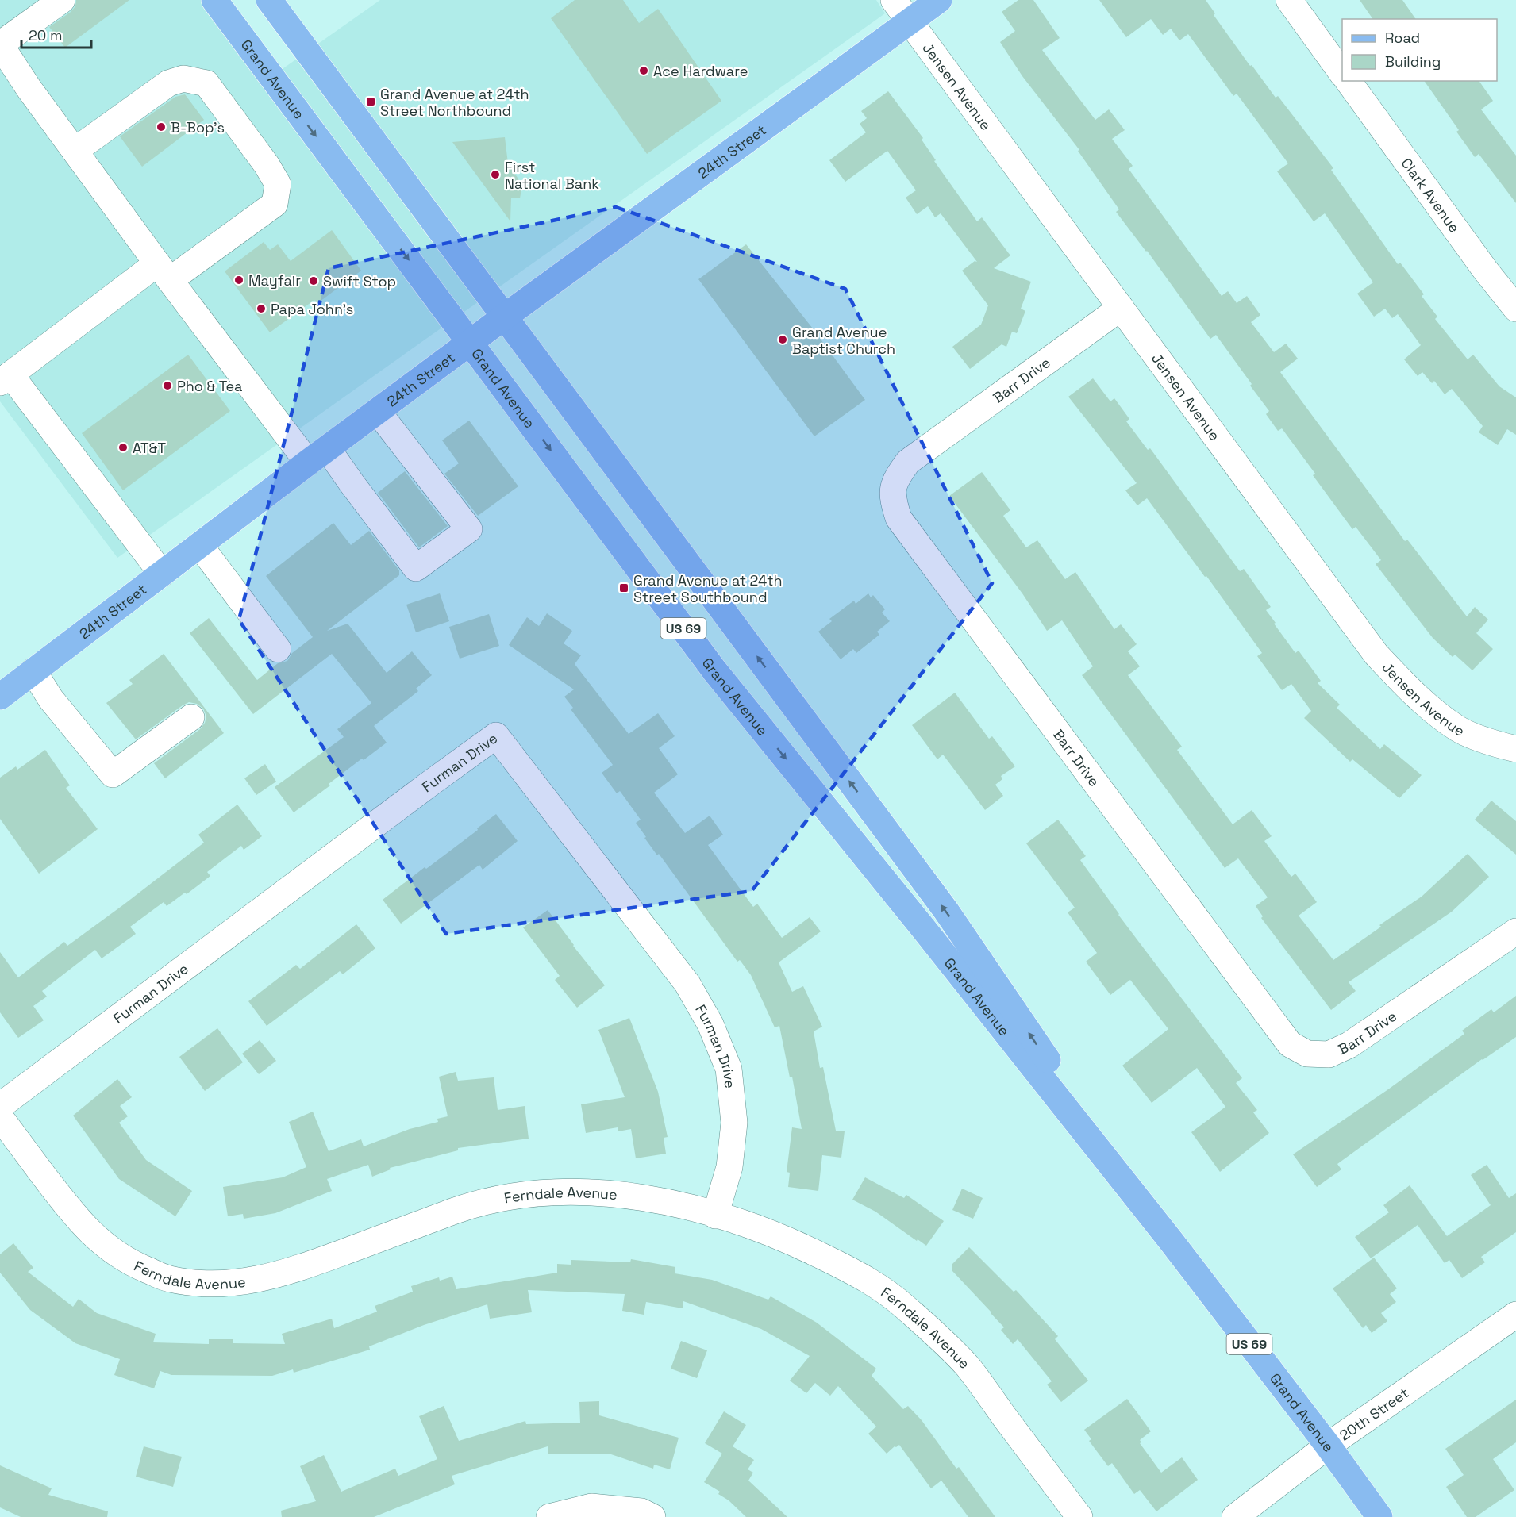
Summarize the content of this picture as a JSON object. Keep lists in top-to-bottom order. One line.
{"streets":{"main road":["Grand Avenue","24th Street","US 69"],"street":["Jensen Avenue","Clark Avenue","Barr Drive","Furman Drive","Ferndale Avenue","20th Street"]},"crossings":[["Grand Avenue","24th Street"],["Grand Avenue","20th Street"],["Jensen Avenue","24th Street"],["Jensen Avenue","Barr Drive"],["Furman Drive","Ferndale Avenue"]],"places":{"other":["Ace Hardware","B-Bop's","First National Bank","Mayfair","Swift Stop","Papa John's","Grand Avenue Baptist Church","Pho & Tea","AT&T"],"transit":["Grand Avenue at 24th Street Northbound","Grand Avenue at 24th Street Southbound"]},"legend":["Road","Building"],"scale_bar":"20 m"}
